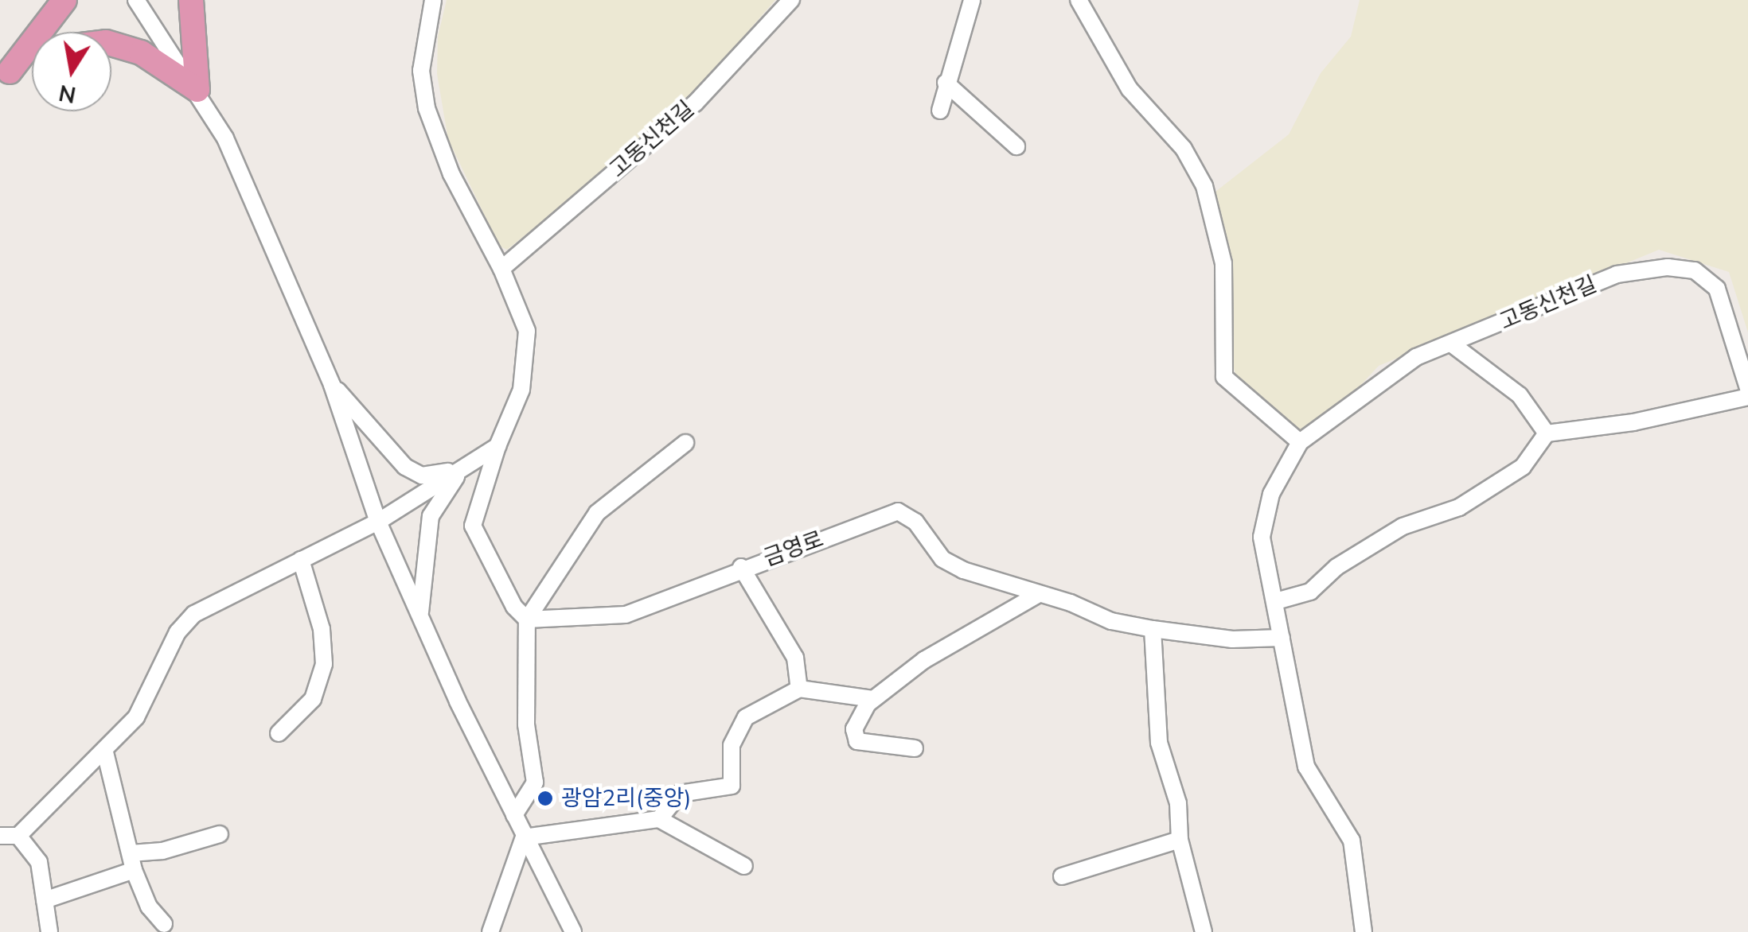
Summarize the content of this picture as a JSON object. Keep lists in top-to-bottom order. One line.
{"streets":{"street":["고동신천길","금영로"]},"places":["광암2리(중앙)"],"north":"bottom"}
